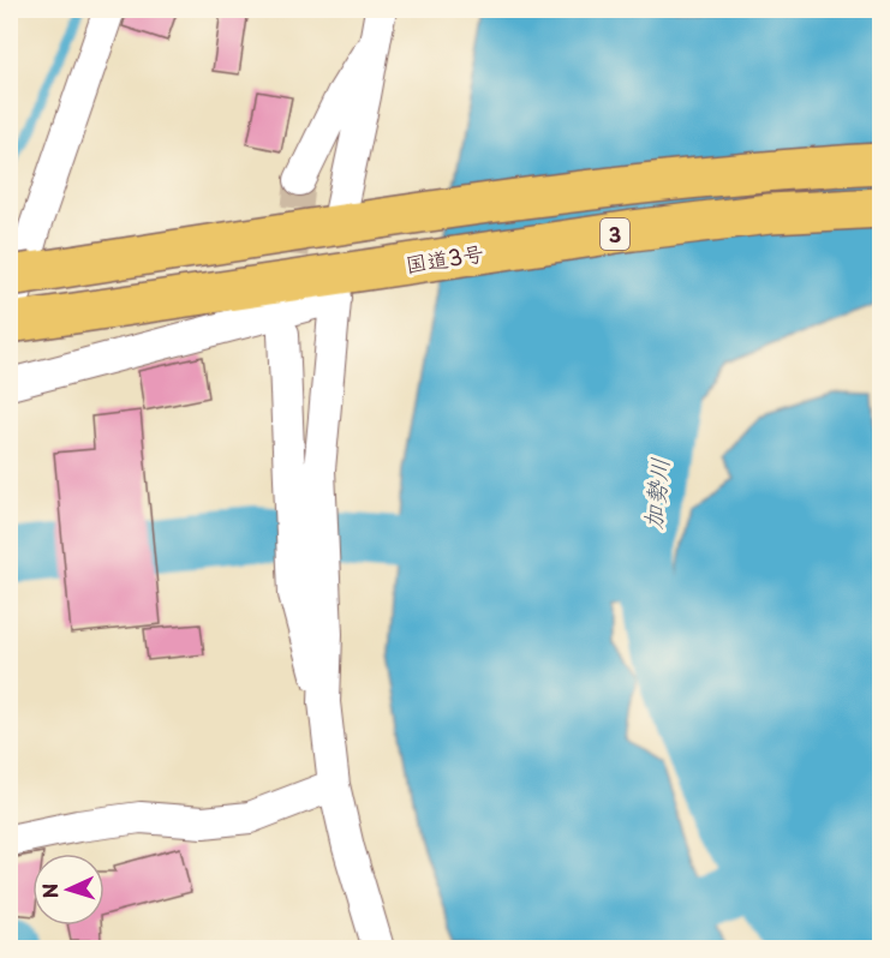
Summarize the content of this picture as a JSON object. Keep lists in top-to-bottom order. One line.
{"streets":{"highway":["3","国道3号"]},"water":["加勢川"],"north":"left"}
